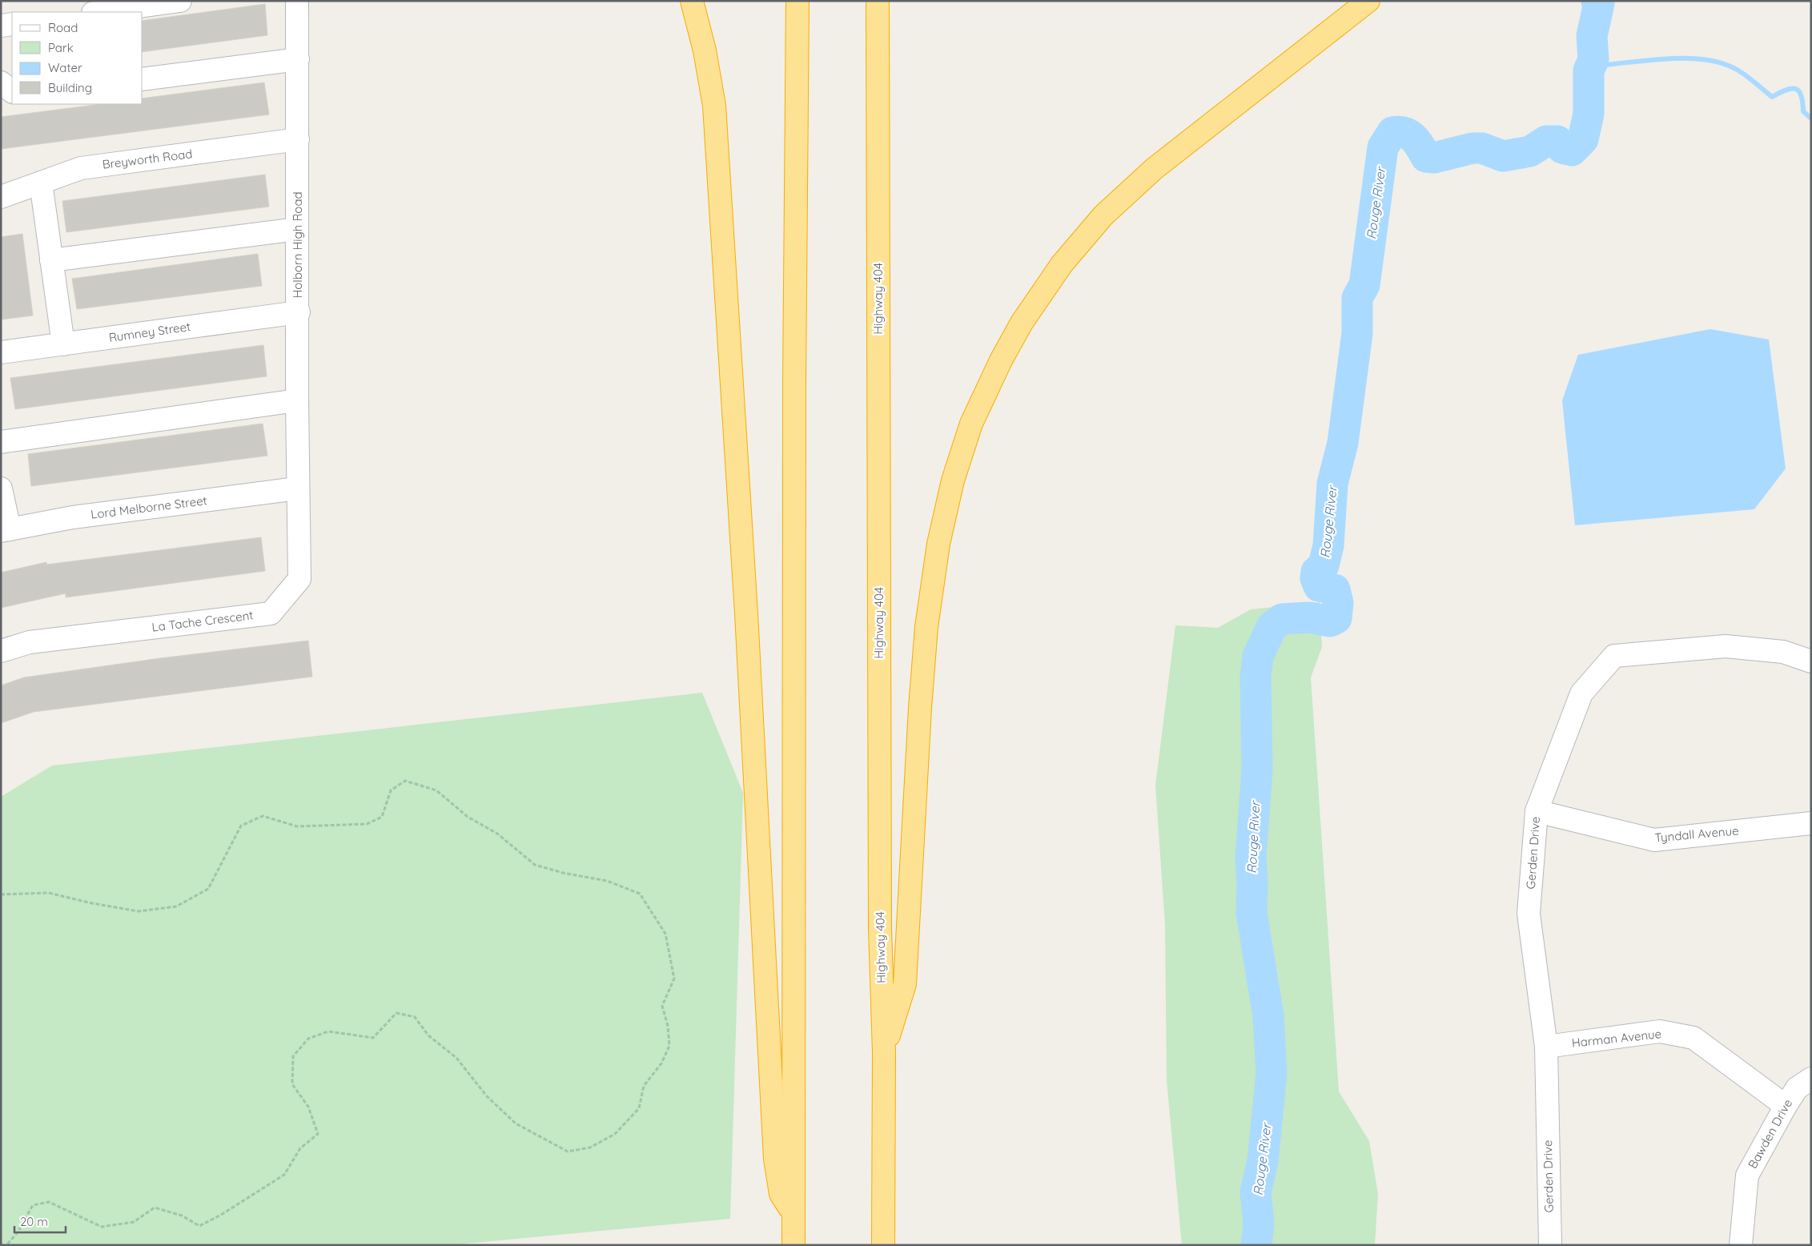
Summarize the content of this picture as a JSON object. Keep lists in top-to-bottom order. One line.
{"streets":{"highway":["Highway 404"],"street":["Breyworth Road","Holborn High Road","Rumney Street","Lord Melborne Street","La Tache Crescent","Tyndall Avenue","Gerden Drive","Harman Avenue","Bawden Drive"]},"crossings":[["Breyworth Road","Holborn High Road"],["Holborn High Road","Rumney Street"],["Holborn High Road","Lord Melborne Street"],["Holborn High Road","La Tache Crescent"],["Lord Melborne Street","La Tache Crescent"],["Tyndall Avenue","Gerden Drive"],["Gerden Drive","Harman Avenue"],["Harman Avenue","Bawden Drive"]],"water":["Rouge River"],"legend":["Road","Park","Water","Building"],"scale_bar":"20 m"}
